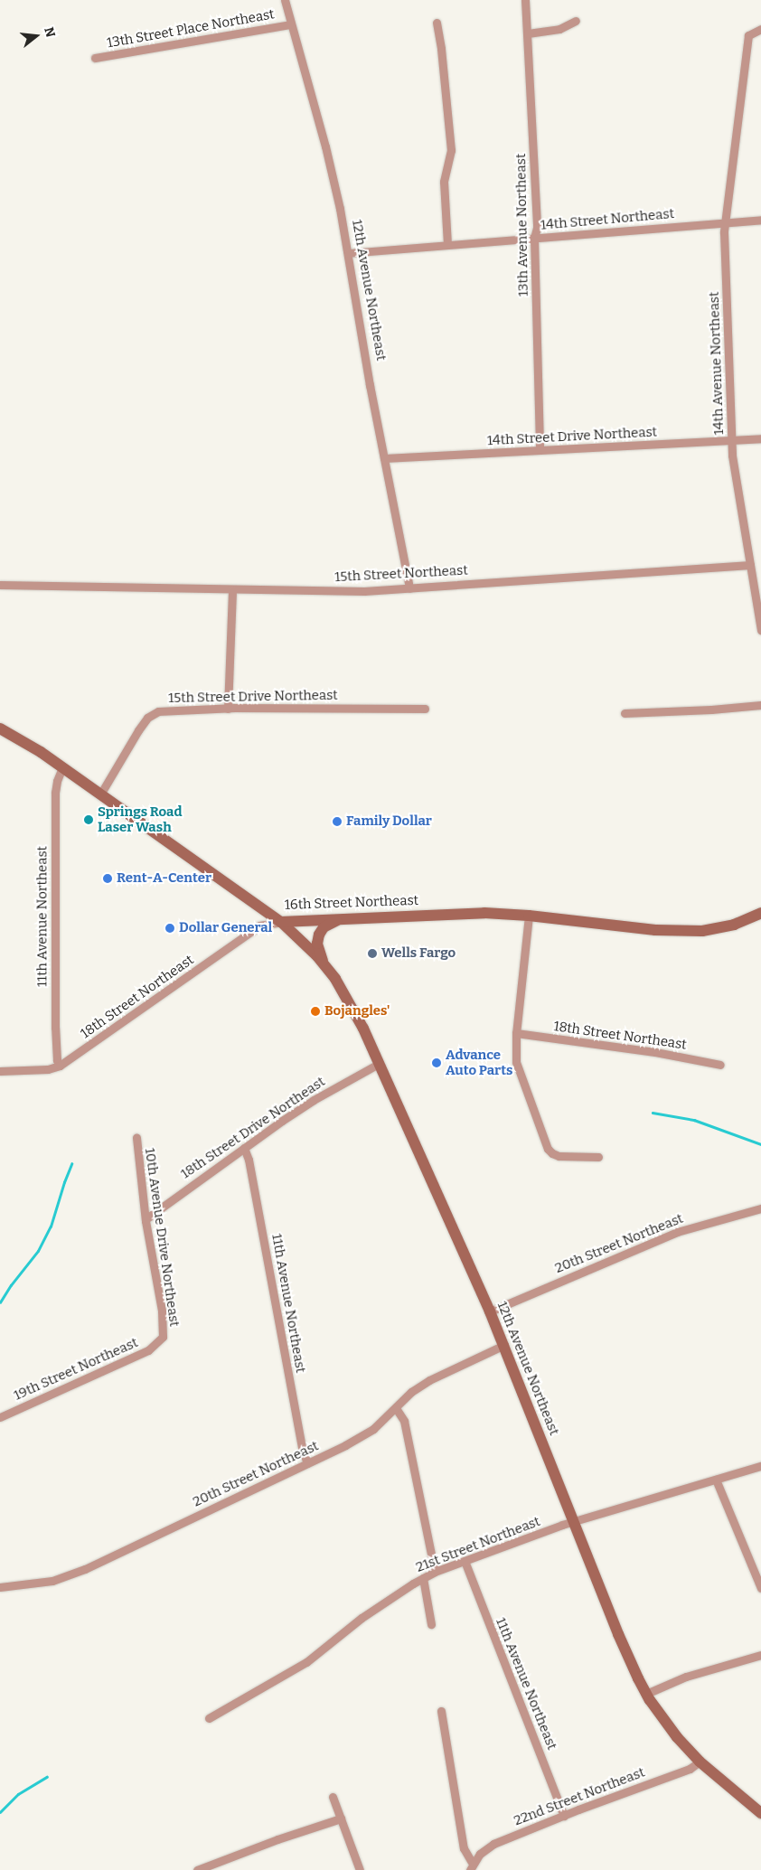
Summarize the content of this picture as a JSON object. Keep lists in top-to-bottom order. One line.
{"streets":{"main road":["12th Avenue Northeast","16th Street Northeast"],"street":["13th Street Place Northeast","14th Street Northeast","13th Avenue Northeast","14th Avenue Northeast","14th Street Drive Northeast","15th Street Northeast","15th Street Drive Northeast","11th Avenue Northeast","18th Street Northeast","18th Street Drive Northeast","10th Avenue Drive Northeast","20th Street Northeast","19th Street Northeast","21st Street Northeast","22nd Street Northeast"]},"crossings":[["13th Street Place Northeast","12th Avenue Northeast"],["14th Street Northeast","13th Avenue Northeast"],["14th Street Northeast","12th Avenue Northeast"],["14th Street Northeast","14th Avenue Northeast"],["13th Avenue Northeast","14th Street Drive Northeast"],["12th Avenue Northeast","14th Street Drive Northeast"],["12th Avenue Northeast","15th Street Northeast"],["12th Avenue Northeast","16th Street Northeast"],["12th Avenue Northeast","18th Street Northeast"],["12th Avenue Northeast","18th Street Drive Northeast"],["12th Avenue Northeast","20th Street Northeast"],["12th Avenue Northeast","21st Street Northeast"],["12th Avenue Northeast","22nd Street Northeast"],["14th Avenue Northeast","14th Street Drive Northeast"],["14th Avenue Northeast","15th Street Northeast"],["15th Street Drive Northeast","16th Street Northeast"],["16th Street Northeast","11th Avenue Northeast"],["16th Street Northeast","18th Street Northeast"],["11th Avenue Northeast","18th Street Northeast"],["11th Avenue Northeast","18th Street Drive Northeast"],["11th Avenue Northeast","20th Street Northeast"],["11th Avenue Northeast","21st Street Northeast"],["11th Avenue Northeast","22nd Street Northeast"],["18th Street Drive Northeast","10th Avenue Drive Northeast"],["10th Avenue Drive Northeast","19th Street Northeast"]],"places":["Springs Road Laser Wash","Family Dollar","Rent-A-Center","Dollar General","Wells Fargo","Bojangles'","Advance Auto Parts"],"north":"right"}
